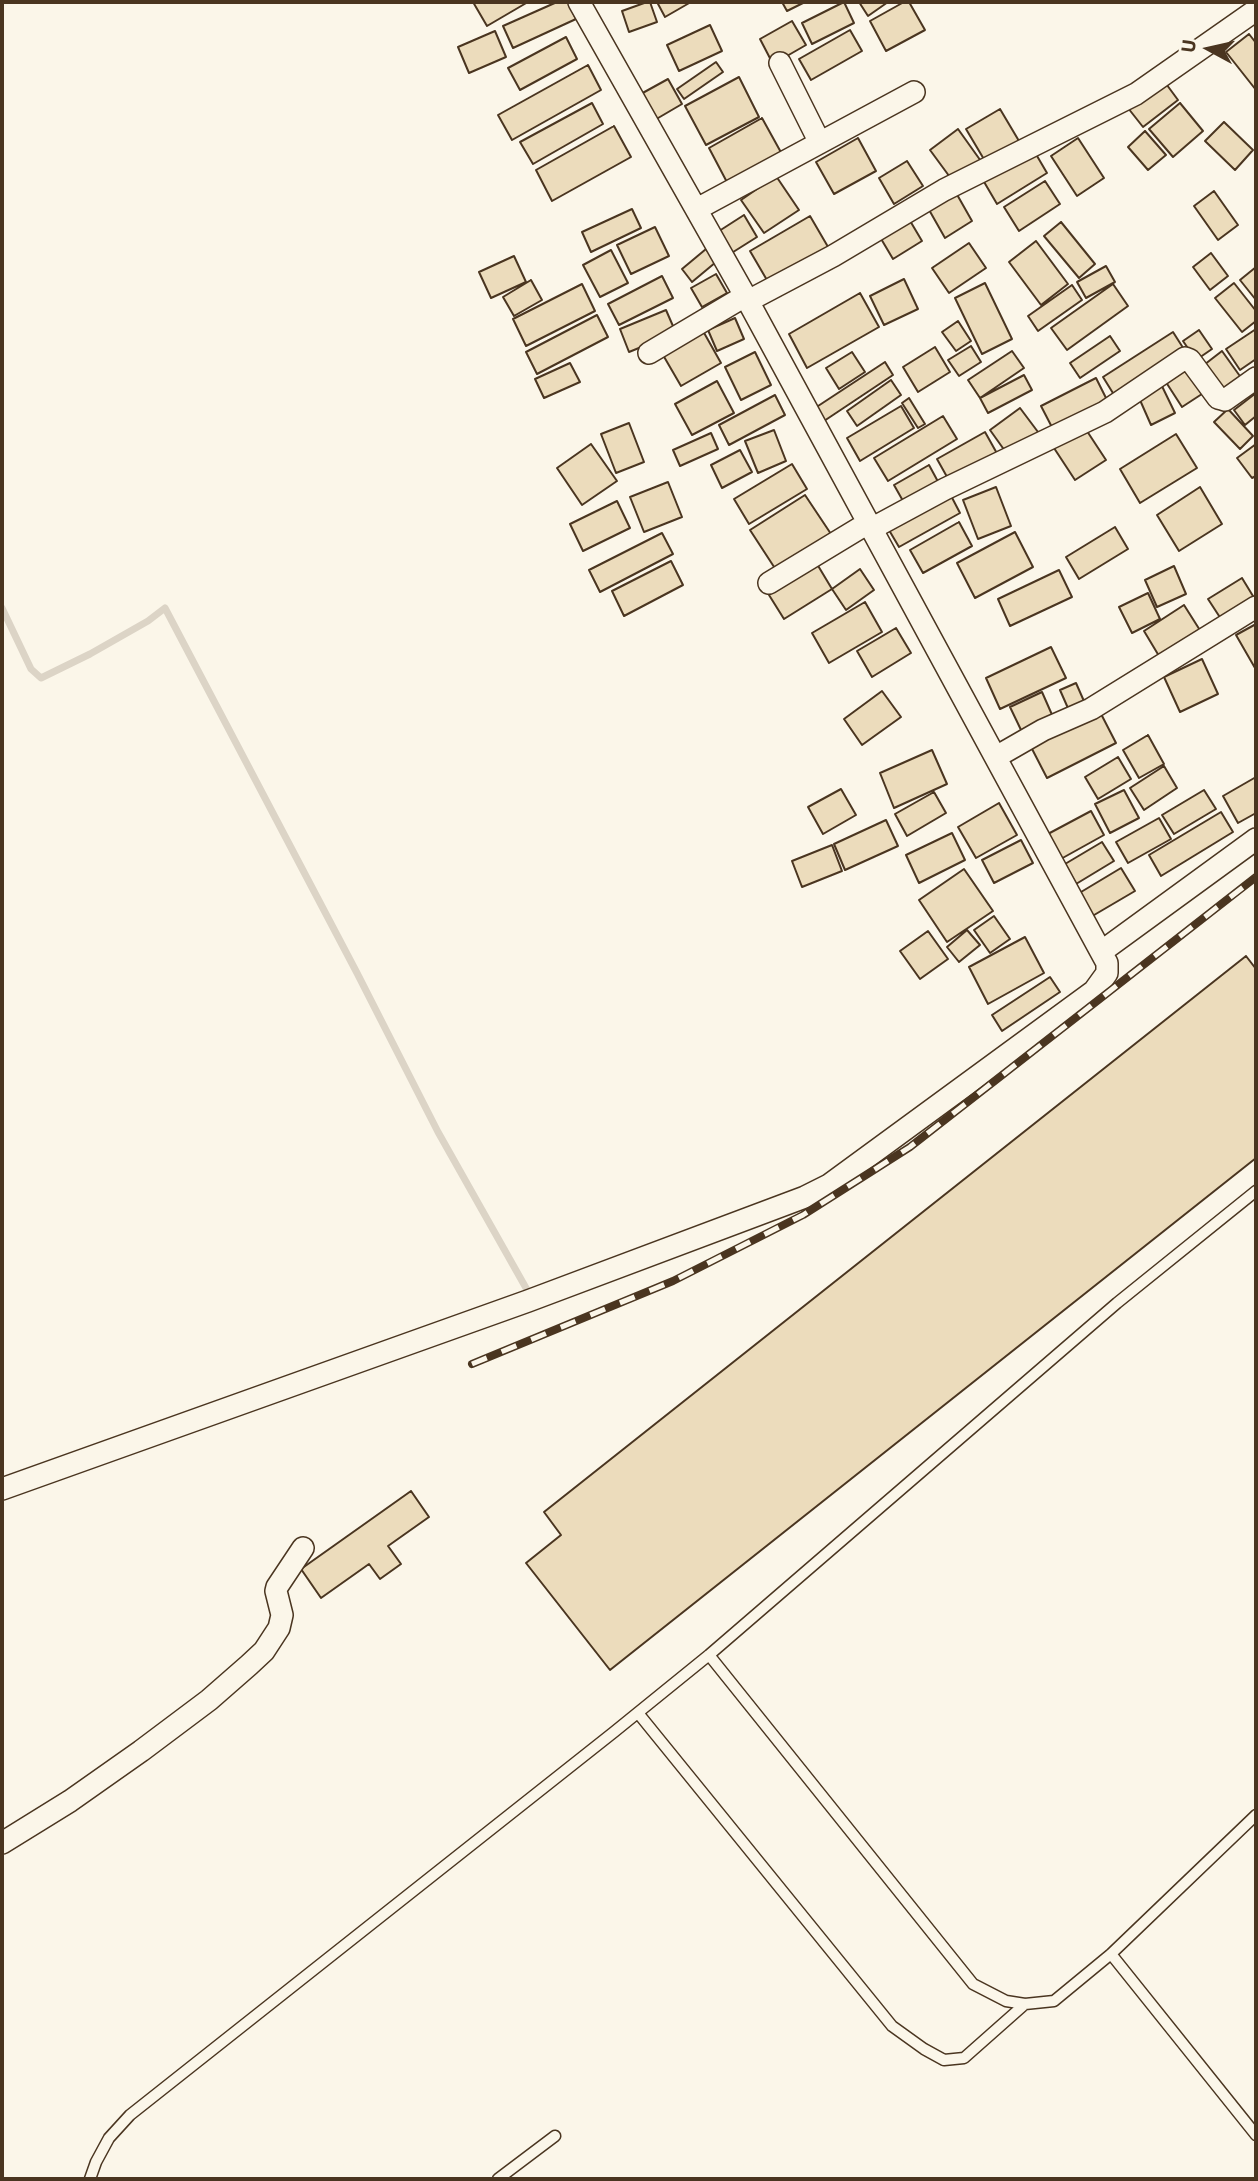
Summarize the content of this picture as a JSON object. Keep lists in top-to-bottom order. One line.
{"north":"left"}
